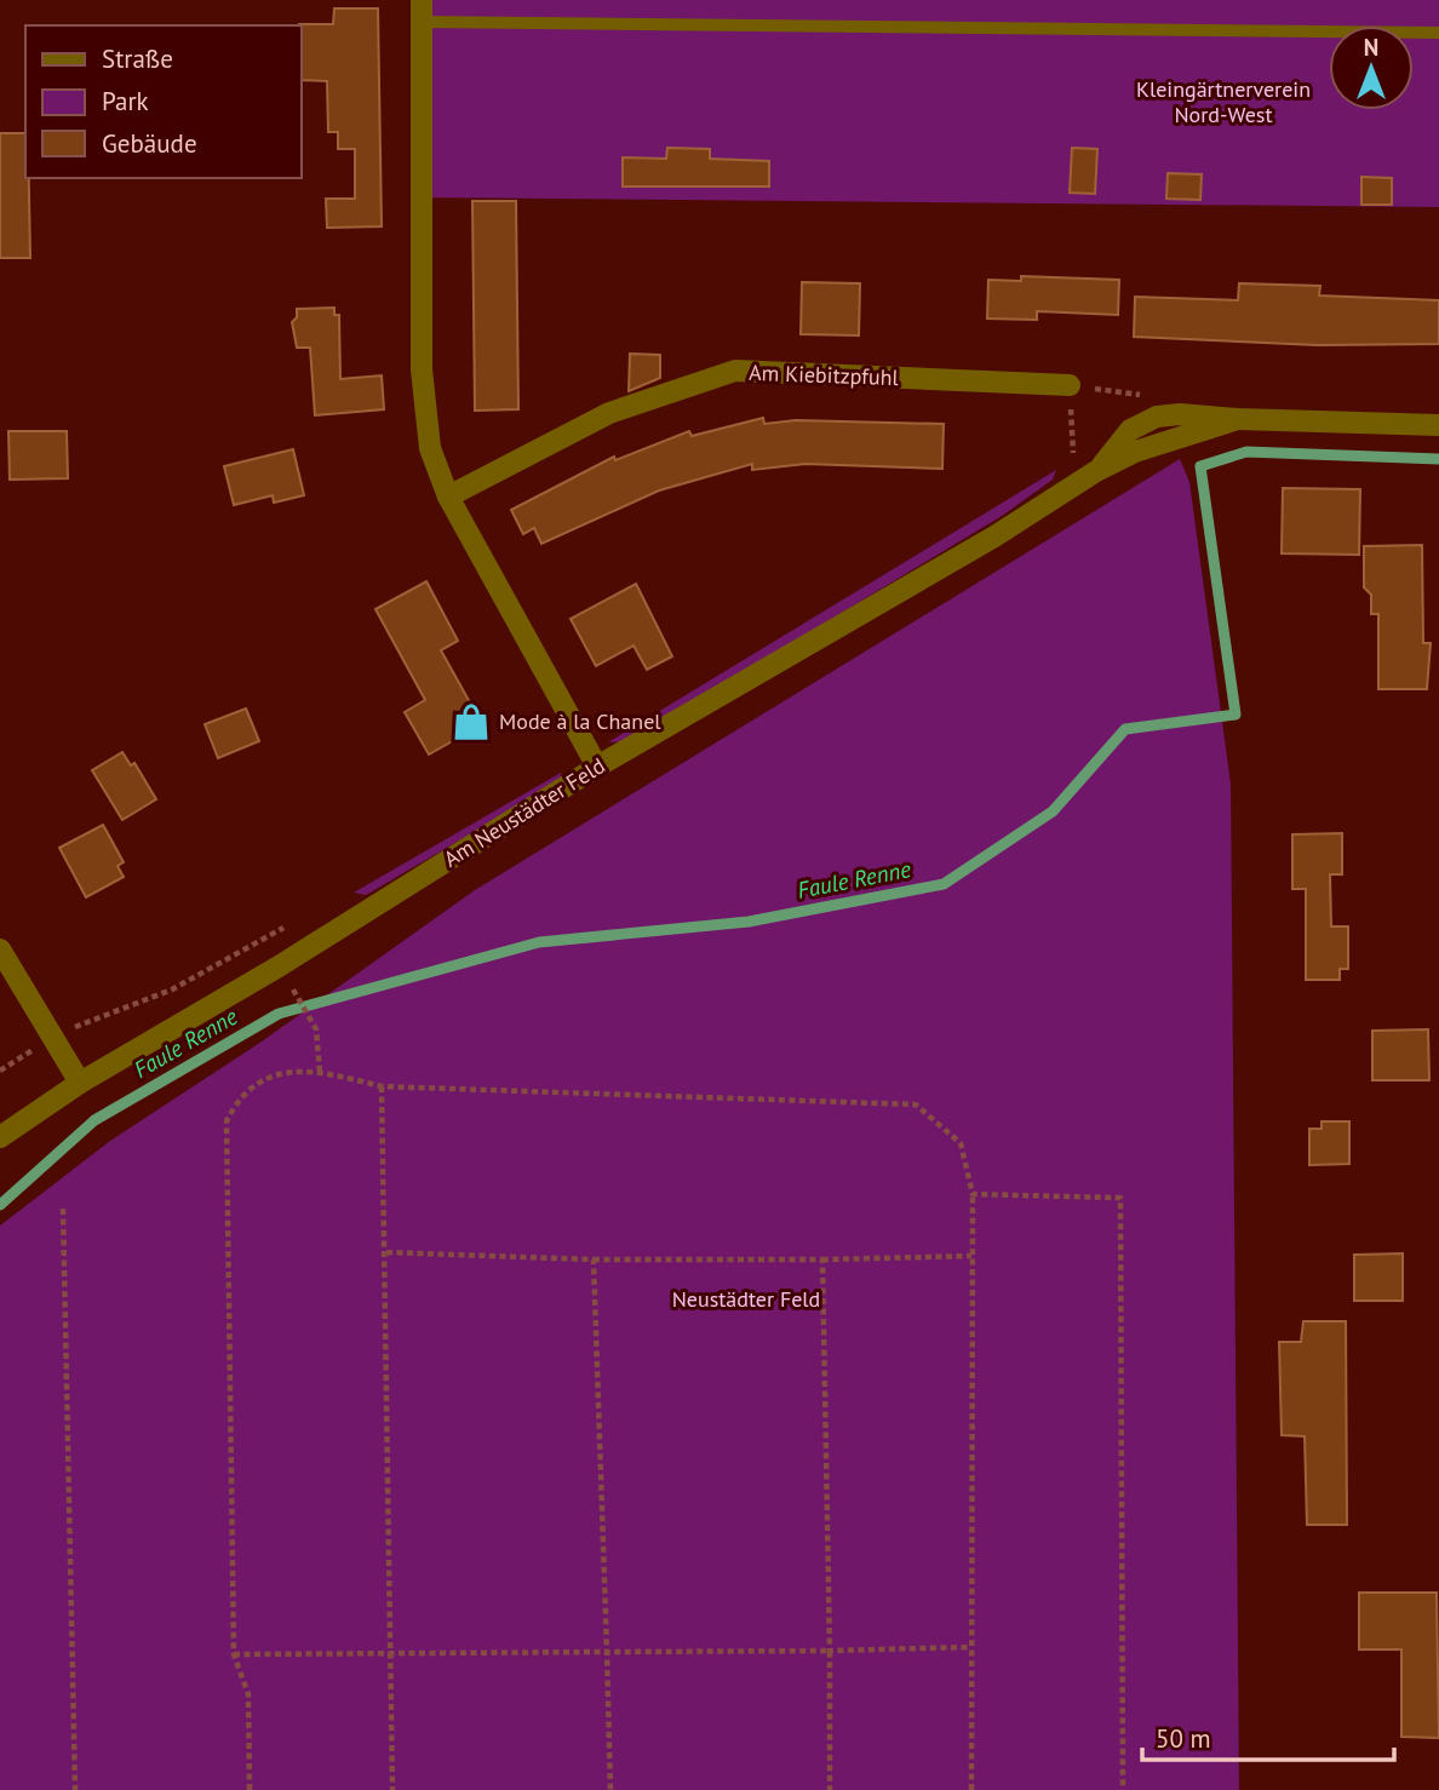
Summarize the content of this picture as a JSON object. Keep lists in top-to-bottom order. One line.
{"streets":{"street":["Am Kiebitzpfuhl","Am Neustädter Feld"]},"water":["Faule Renne"],"parks":["Kleingärtnerverein Nord-West","Neustädter Feld"],"places":{"shop":["Mode à la Chanel"]},"legend":["Straße","Park","Gebäude"],"scale_bar":"50 m","north":"top"}
